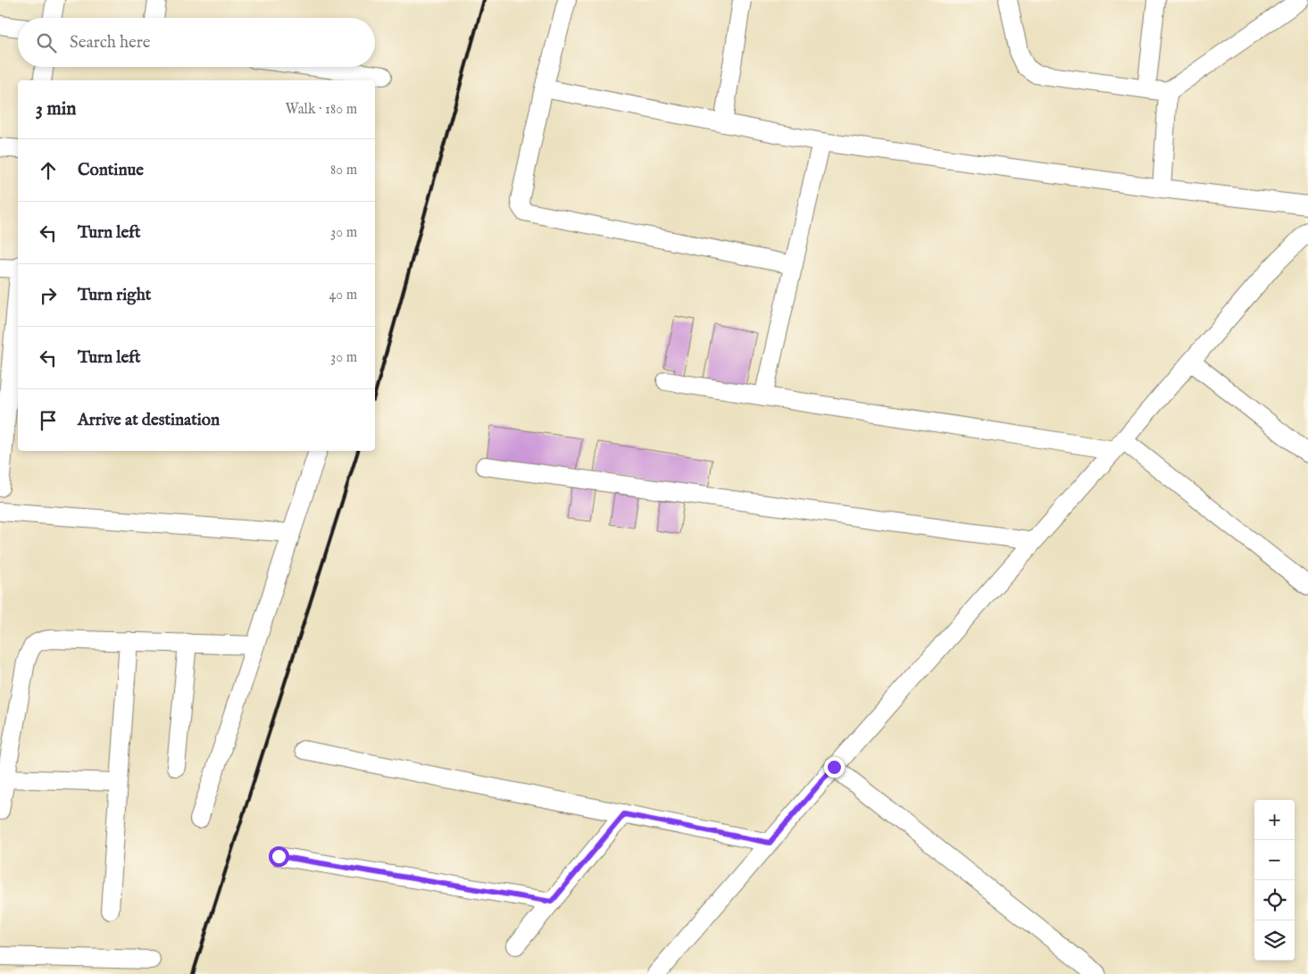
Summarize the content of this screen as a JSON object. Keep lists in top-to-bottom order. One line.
{"page":{"search":"Search here","heading":["3 min","Walk · 180 m"],"list":[["Continue","80 m"],["Turn left","30 m"],["Turn right","40 m"],["Turn left","30 m"],"Arrive at destination"],"map_buttons":["+","−"]}}
